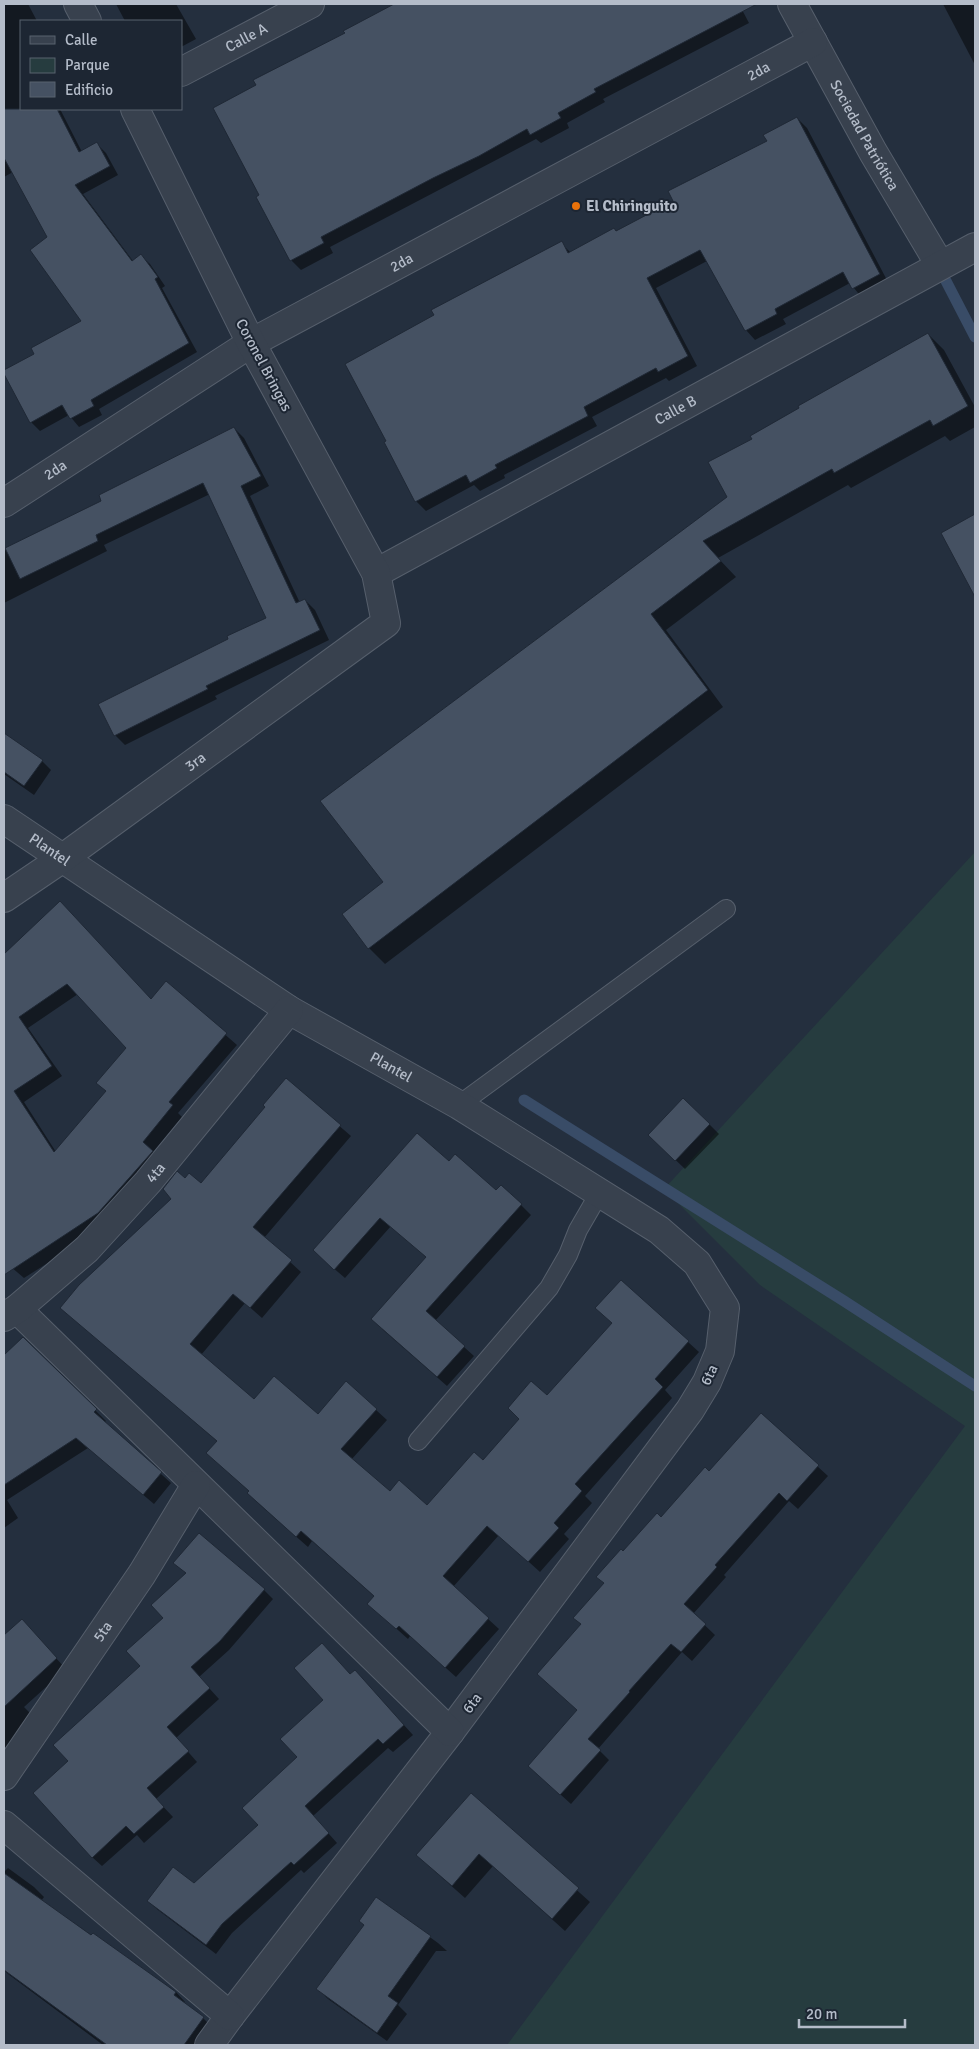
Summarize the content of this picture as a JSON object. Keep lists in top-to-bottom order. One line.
{"streets":{"street":["Calle A","2da","Sociedad Patriótica","Coronel Bringas","Calle B","3ra","Plantel","4ta","6ta","5ta"]},"crossings":[["2da","Sociedad Patriótica"],["2da","Coronel Bringas"],["Sociedad Patriótica","Calle B"],["Coronel Bringas","Calle B"],["Coronel Bringas","3ra"],["3ra","Plantel"],["Plantel","4ta"],["Plantel","6ta"]],"places":["El Chiringuito"],"legend":["Calle","Parque","Edificio"],"scale_bar":"20 m"}
